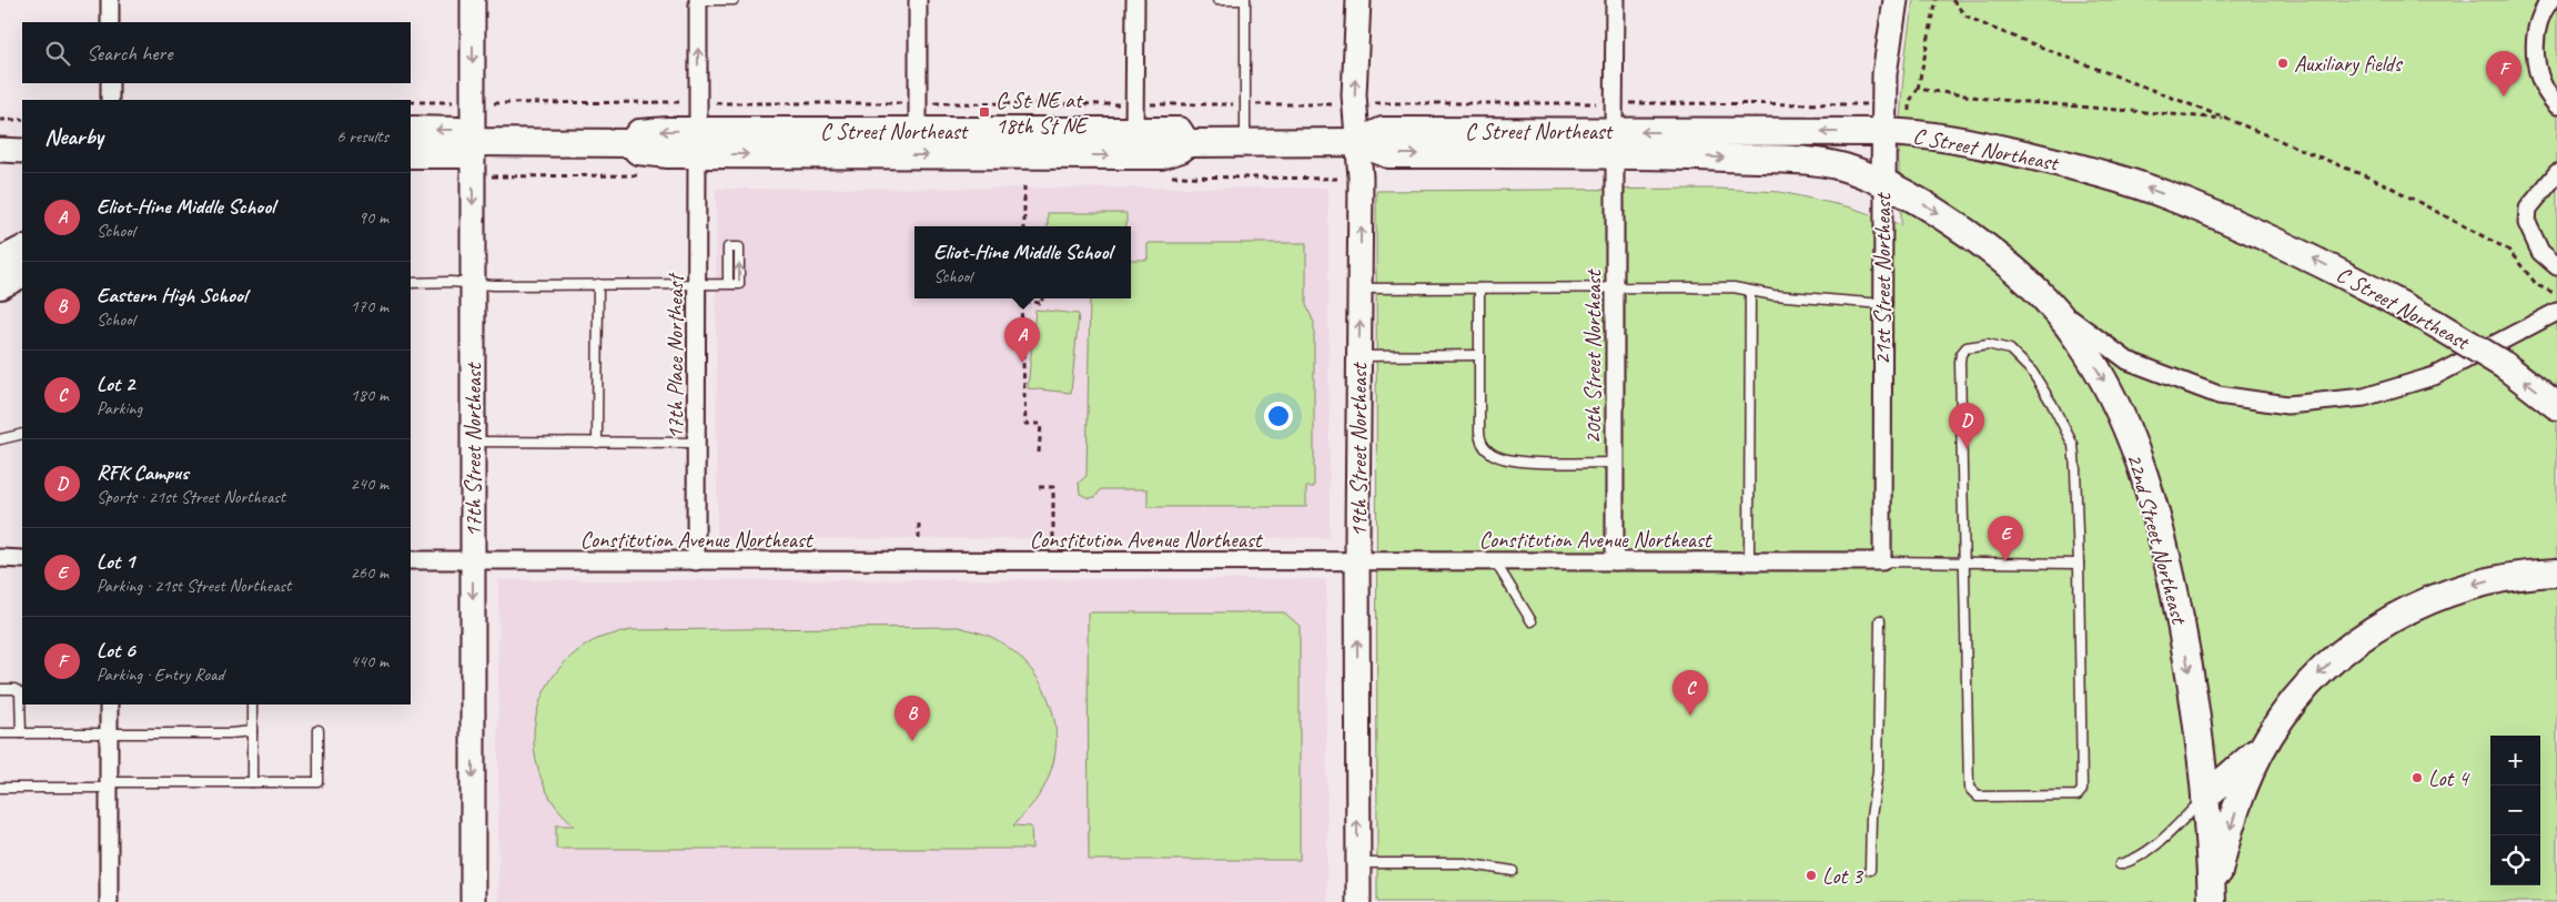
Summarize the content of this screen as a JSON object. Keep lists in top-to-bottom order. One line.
{"streets":{"main road":["C Street Northeast","21st Street Northeast","17th Street Northeast","19th Street Northeast","22nd Street Northeast"],"street":["17th Place Northeast","20th Street Northeast","Constitution Avenue Northeast"]},"crossings":[["C Street Northeast","21st Street Northeast"],["C Street Northeast","17th Place Northeast"],["C Street Northeast","20th Street Northeast"],["C Street Northeast","17th Street Northeast"],["C Street Northeast","19th Street Northeast"],["C Street Northeast","22nd Street Northeast"],["21st Street Northeast","22nd Street Northeast"],["21st Street Northeast","Constitution Avenue Northeast"],["17th Place Northeast","Constitution Avenue Northeast"],["20th Street Northeast","Constitution Avenue Northeast"],["17th Street Northeast","Constitution Avenue Northeast"],["19th Street Northeast","Constitution Avenue Northeast"]],"one_way":["17th Street Northeast","19th Street Northeast","22nd Street Northeast"],"places":{"other":["Auxiliary fields","Lot 4","Lot 3"],"transit":["C St NE at 18th St NE"]},"page":{"search":"Search here","pins":["F","A","D","E","C","B"],"heading":["Nearby","6 results"],"list":[{"mark":"A","name":"Eliot-Hine Middle School","note":"School","value":"90 m"},{"mark":"B","name":"Eastern High School","note":"School","value":"170 m"},{"mark":"C","name":"Lot 2","note":"Parking","value":"180 m"},{"mark":"D","name":"RFK Campus","note":"Sports · 21st Street Northeast","value":"240 m"},{"mark":"E","name":"Lot 1","note":"Parking · 21st Street Northeast","value":"260 m"},{"mark":"F","name":"Lot 6","note":"Parking · Entry Road","value":"440 m"}],"popup":["Eliot-Hine Middle School","School"],"map_buttons":["+","−"]}}
